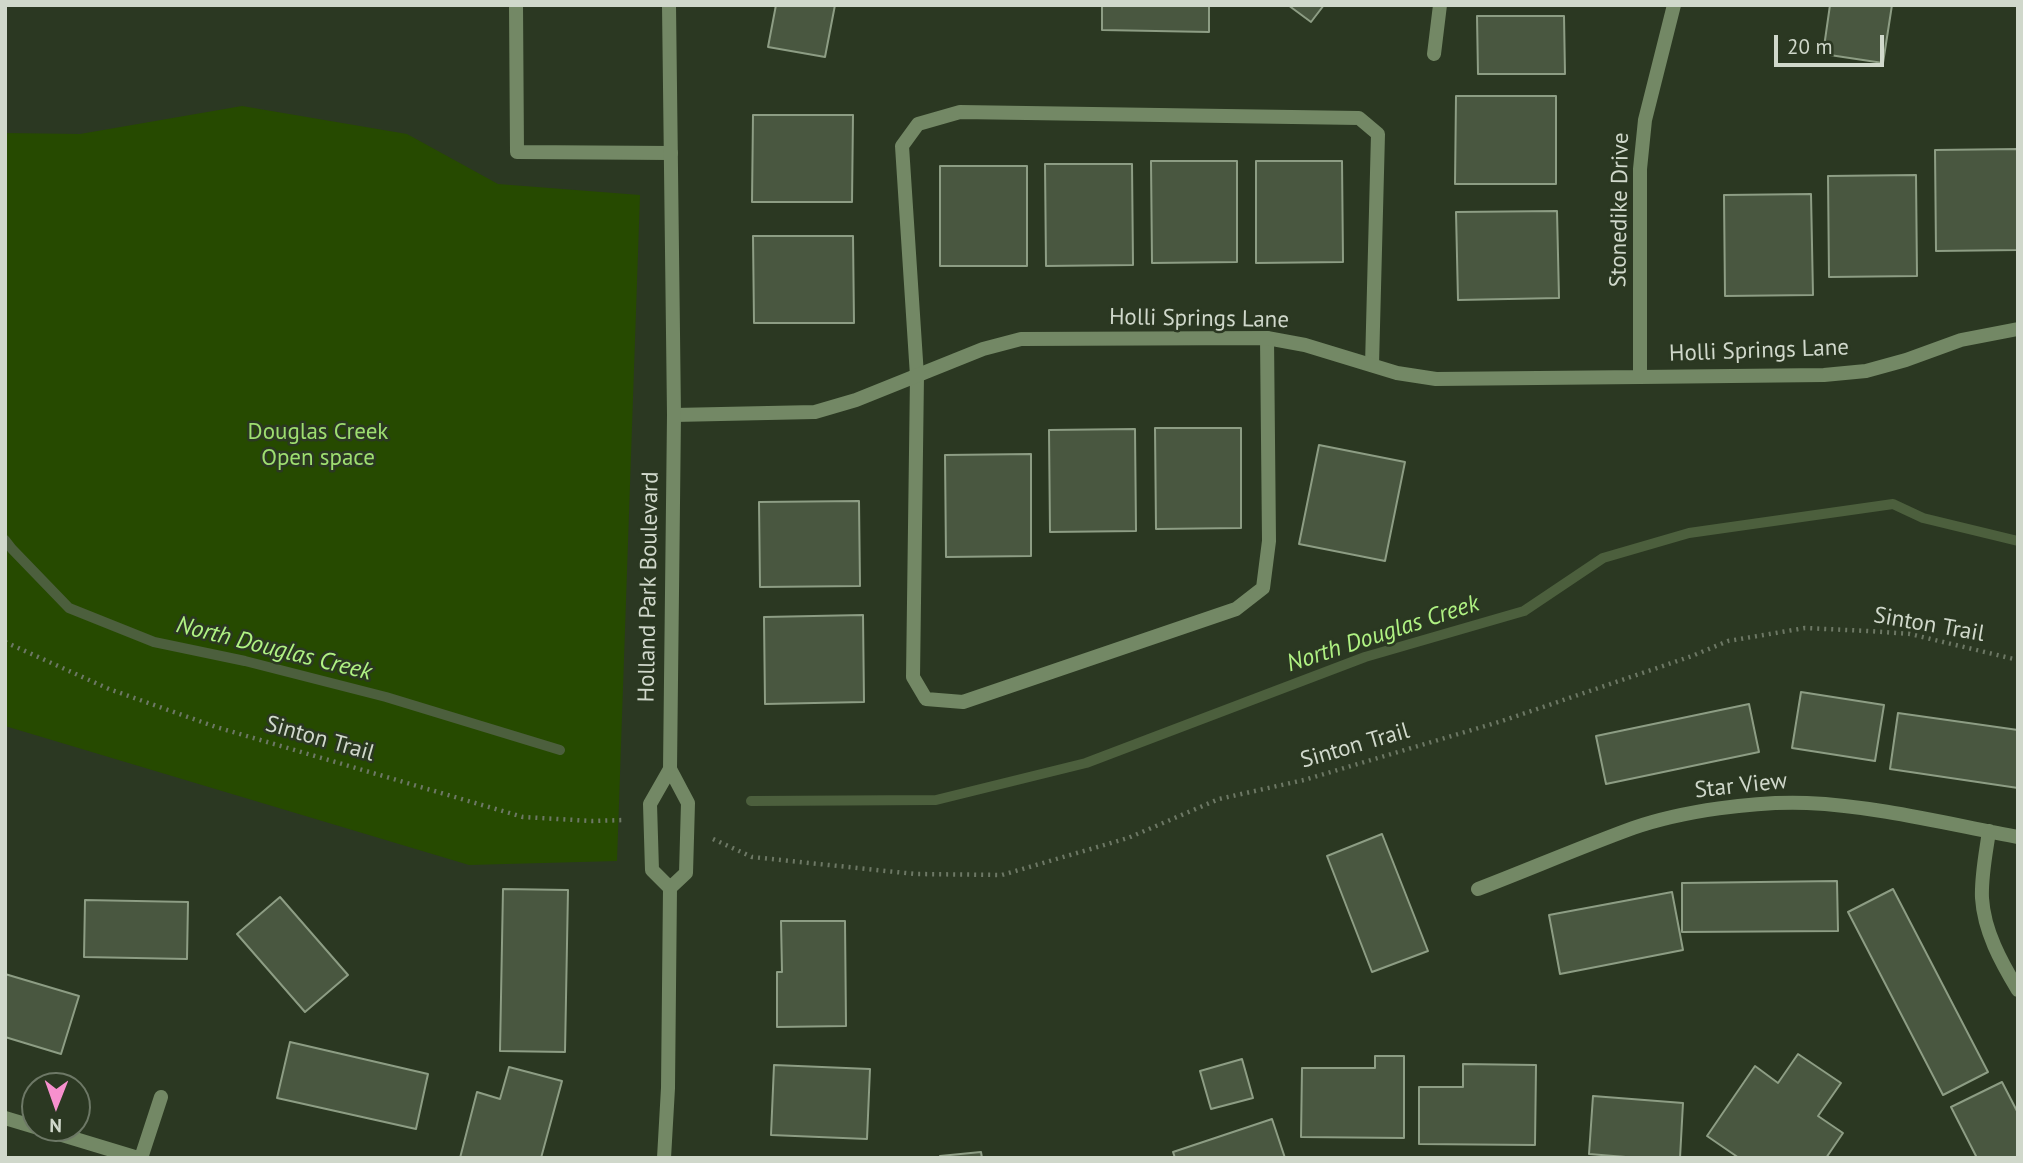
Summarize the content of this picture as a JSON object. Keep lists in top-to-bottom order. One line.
{"streets":{"street":["Stonedike Drive","Holli Springs Lane","Holland Park Boulevard","Star View"],"path":["Sinton Trail"]},"crossings":[["Stonedike Drive","Holli Springs Lane"],["Holli Springs Lane","Holland Park Boulevard"]],"water":["North Douglas Creek"],"parks":["Douglas Creek Open space"],"scale_bar":"20 m","north":"bottom"}
